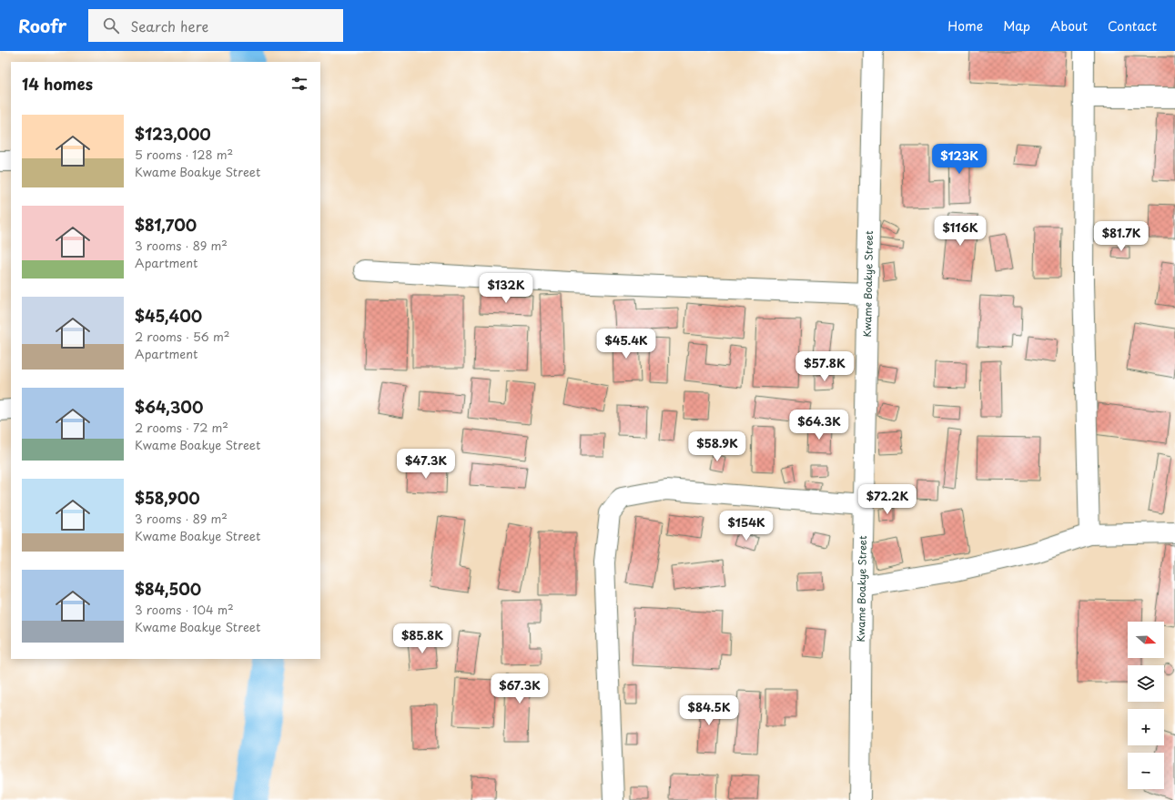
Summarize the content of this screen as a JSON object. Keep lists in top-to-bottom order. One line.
{"streets":{"street":["Kwame Boakye Street"]},"north":"right","page":{"header":"Roofr","search":"Search here","nav":["Home","Map","About","Contact"],"heading":"14 homes","list":[{"name":"$123,000","note":"5 rooms · 128 m² · Kwame Boakye Street"},{"name":"$81,700","note":"3 rooms · 89 m² · Apartment"},{"name":"$45,400","note":"2 rooms · 56 m² · Apartment"},{"name":"$64,300","note":"2 rooms · 72 m² · Kwame Boakye Street"},{"name":"$58,900","note":"3 rooms · 89 m² · Kwame Boakye Street"},{"name":"$84,500","note":"3 rooms · 104 m² · Kwame Boakye Street"}],"price":["$123K","$116K","$81.7K","$132K","$45.4K","$57.8K","$64.3K","$58.9K","$47.3K","$72.2K","$154K","$85.8K","$67.3K","$84.5K"],"map_buttons":["+","−"]}}
